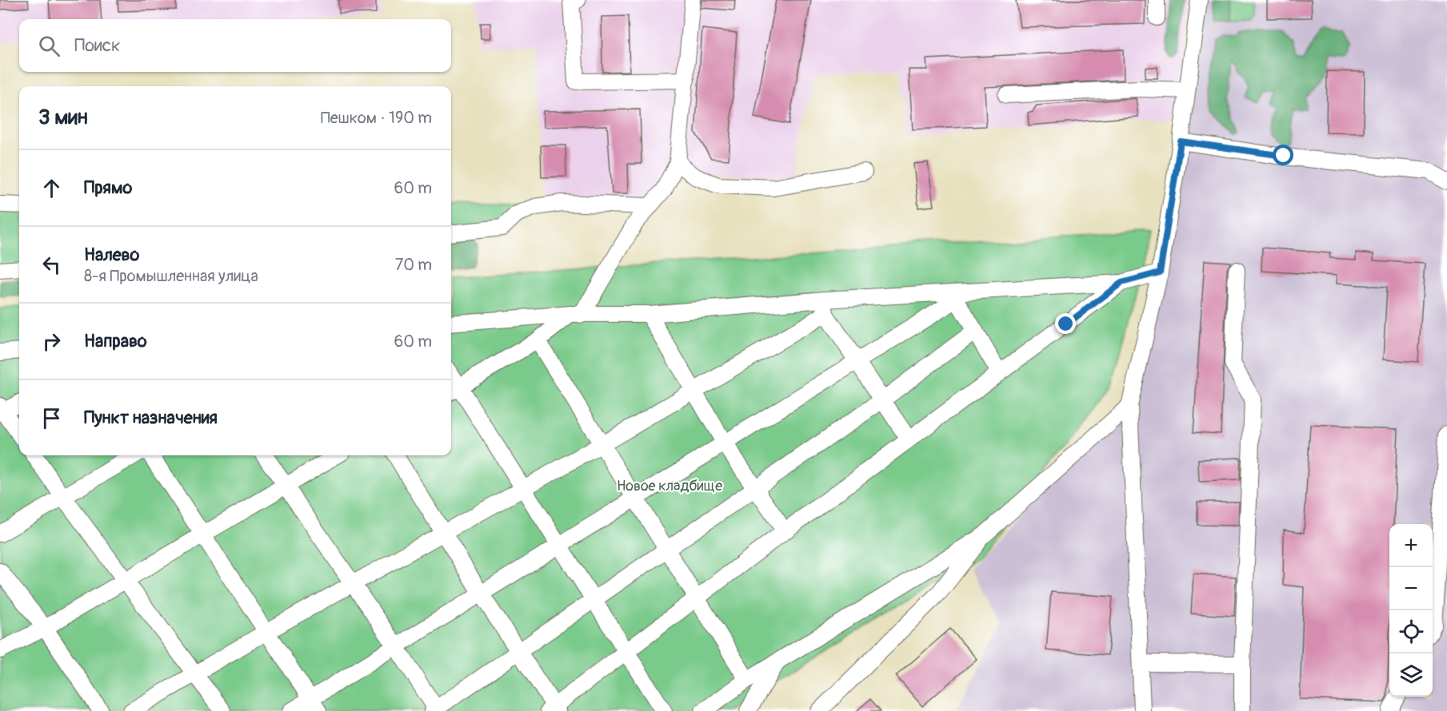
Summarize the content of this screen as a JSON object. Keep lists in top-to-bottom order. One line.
{"parks":["Новое кладбище"],"page":{"search":"Поиск","heading":["3 мин","Пешком · 190 m"],"list":[["Прямо","60 m"],["Налево","8-я Промышленная улица","70 m"],["Направо","60 m"],"Пункт назначения"],"map_buttons":["+","−"]}}
